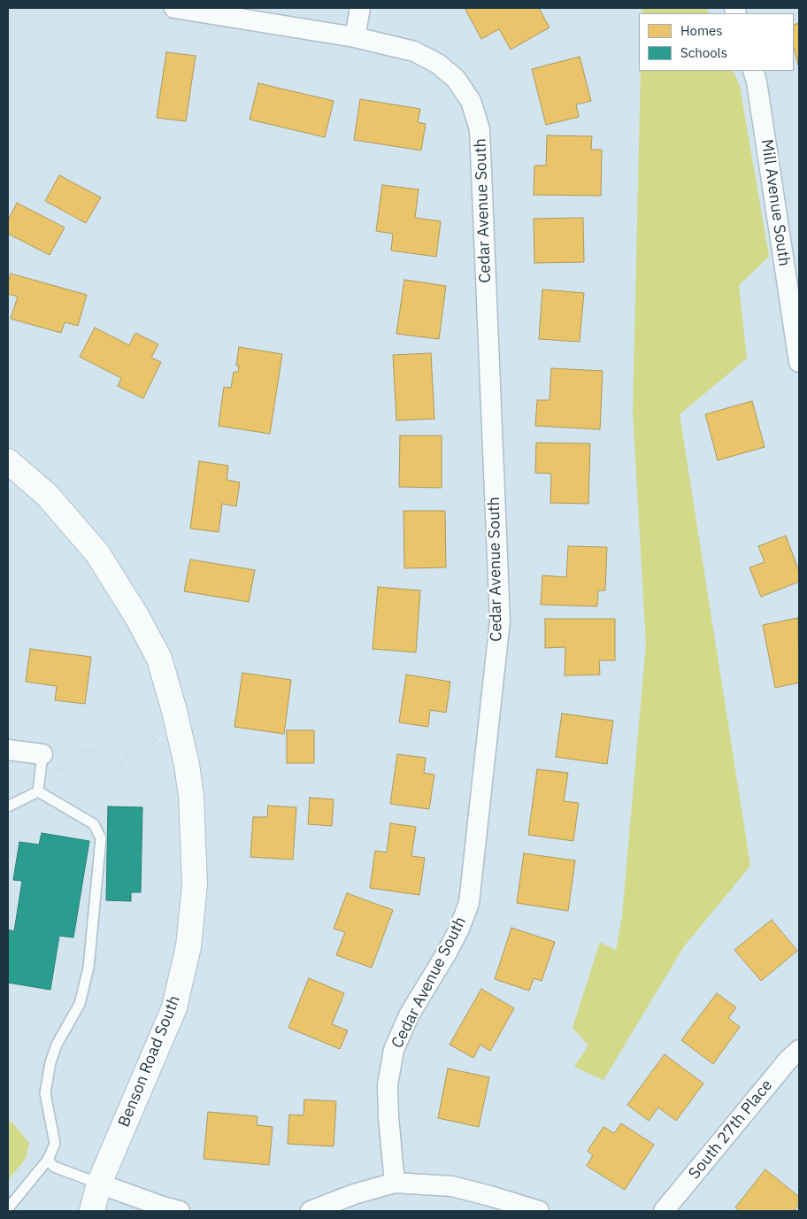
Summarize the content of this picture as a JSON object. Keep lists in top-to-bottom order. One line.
{"streets":{"street":["Mill Avenue South","Cedar Avenue South","Benson Road South","South 27th Place"]},"legend":["Homes","Schools"]}
